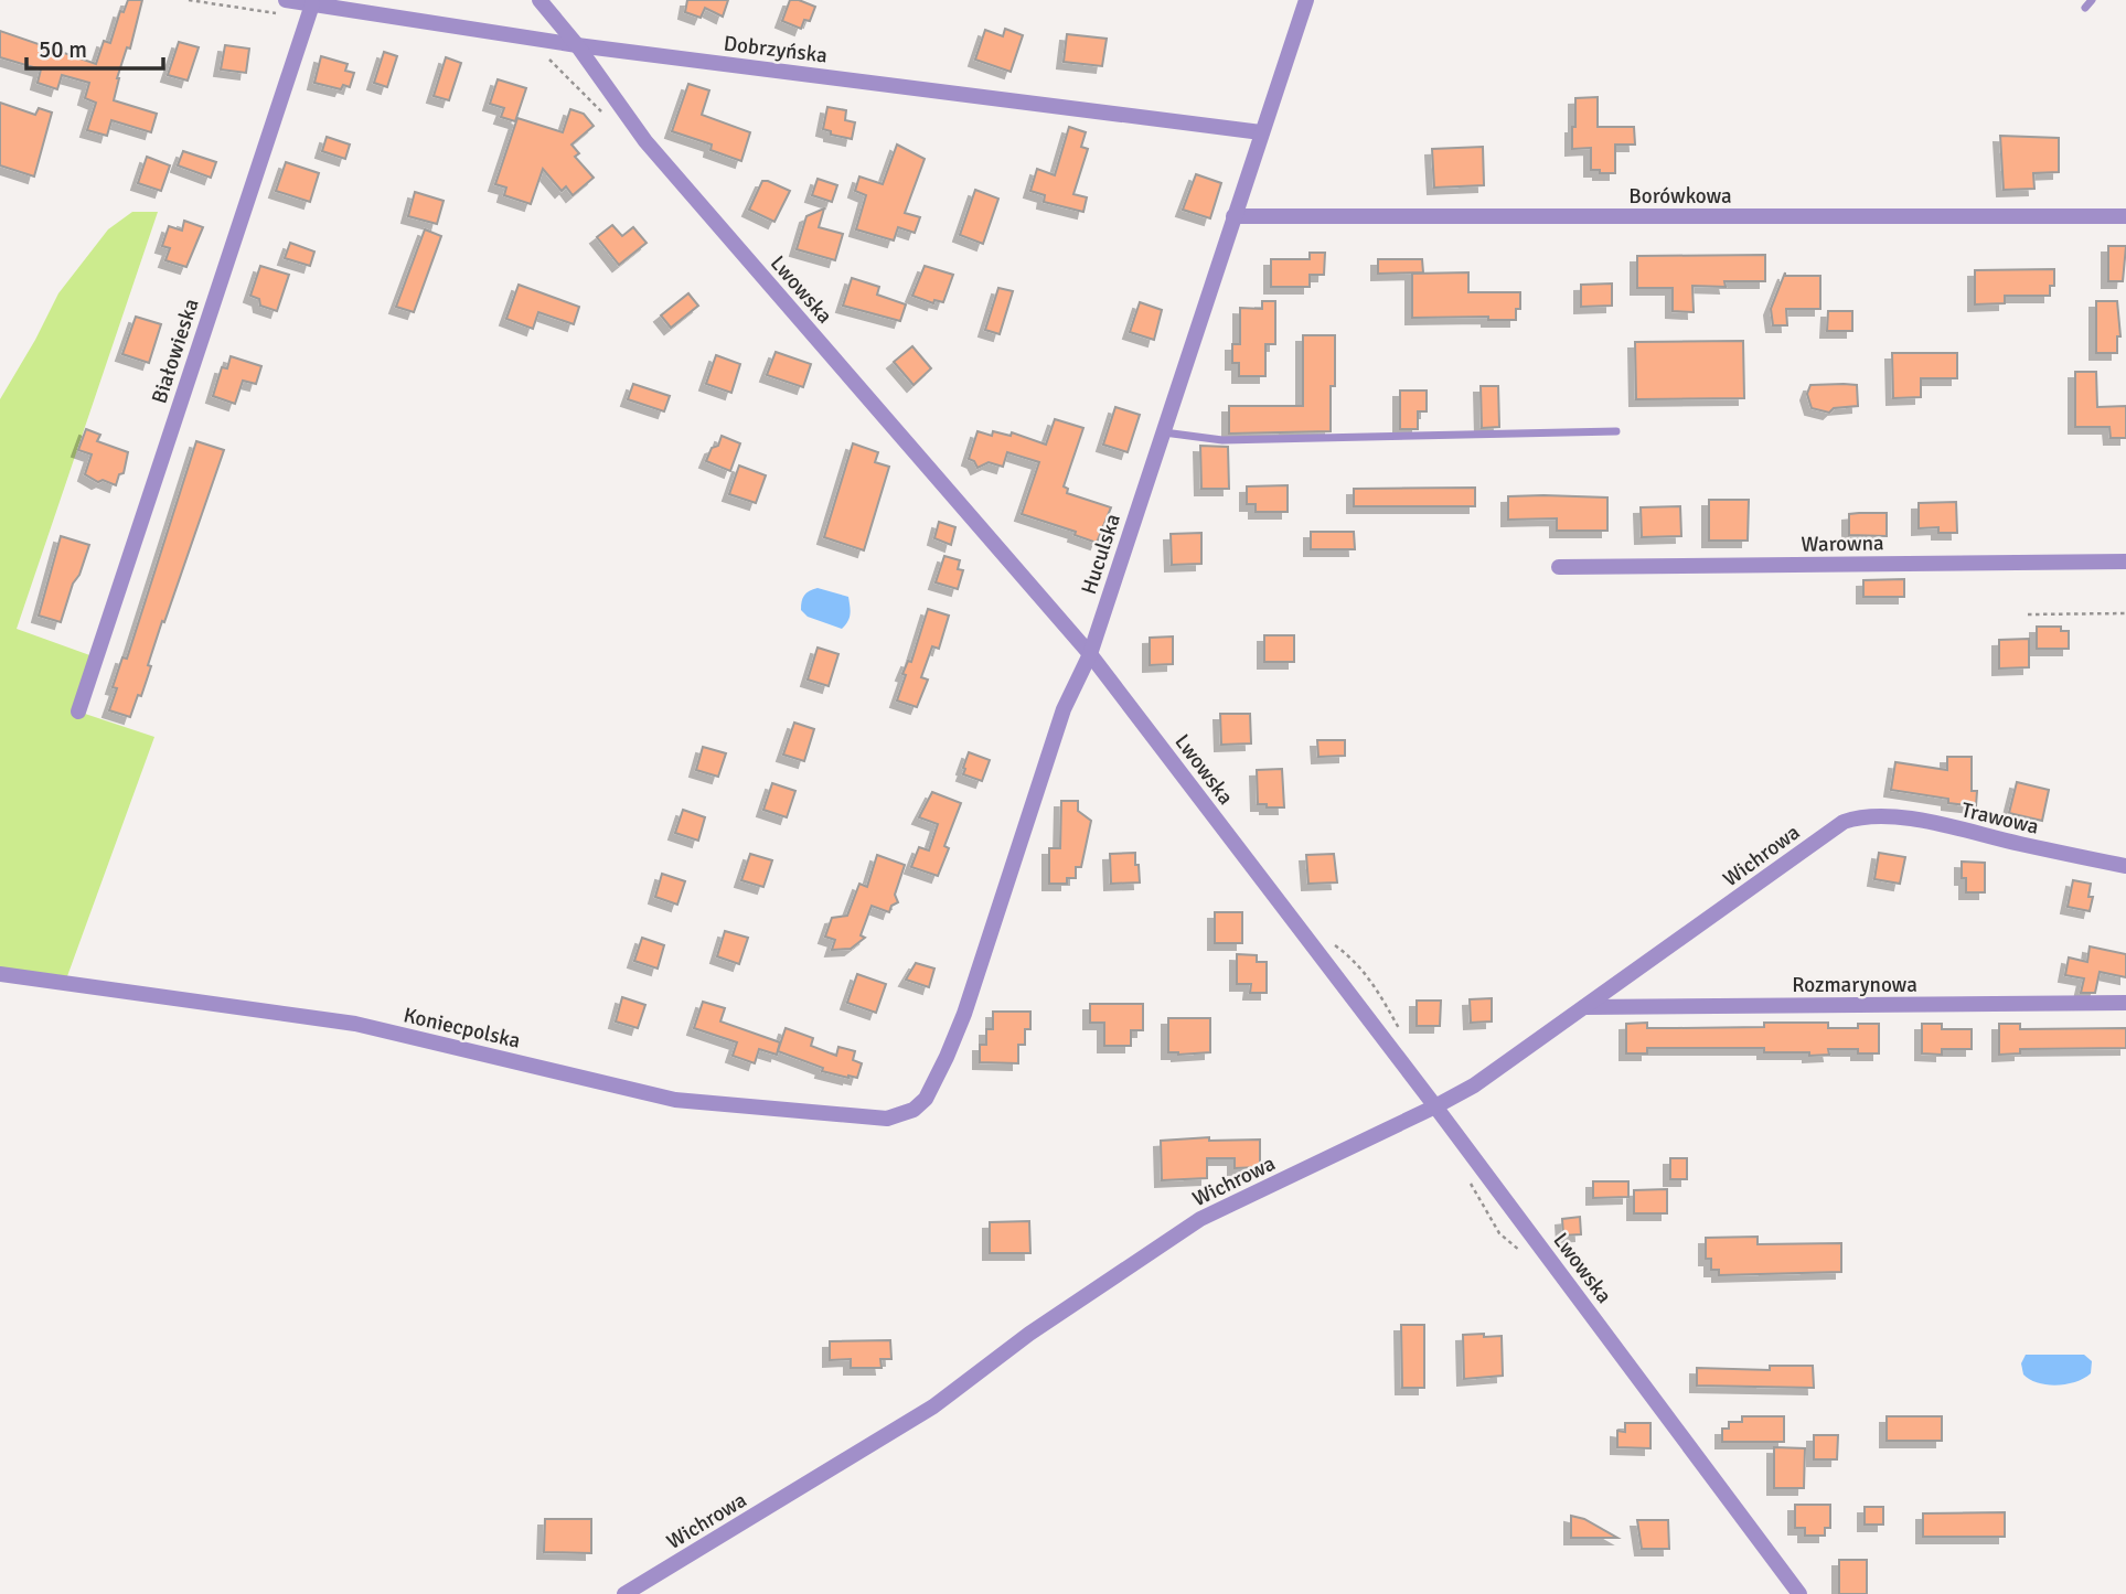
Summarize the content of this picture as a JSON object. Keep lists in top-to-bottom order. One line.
{"streets":{"street":["Dobrzyńska","Borówkowa","Lwowska","Białowieska","Warowna","Huculska","Trawowa","Wichrowa","Rozmarynowa","Koniecpolska"]},"crossings":[["Dobrzyńska","Lwowska"],["Dobrzyńska","Białowieska"],["Dobrzyńska","Huculska"],["Borówkowa","Huculska"],["Lwowska","Huculska"],["Lwowska","Wichrowa"],["Huculska","Koniecpolska"],["Trawowa","Wichrowa"],["Wichrowa","Rozmarynowa"]],"scale_bar":"50 m"}
